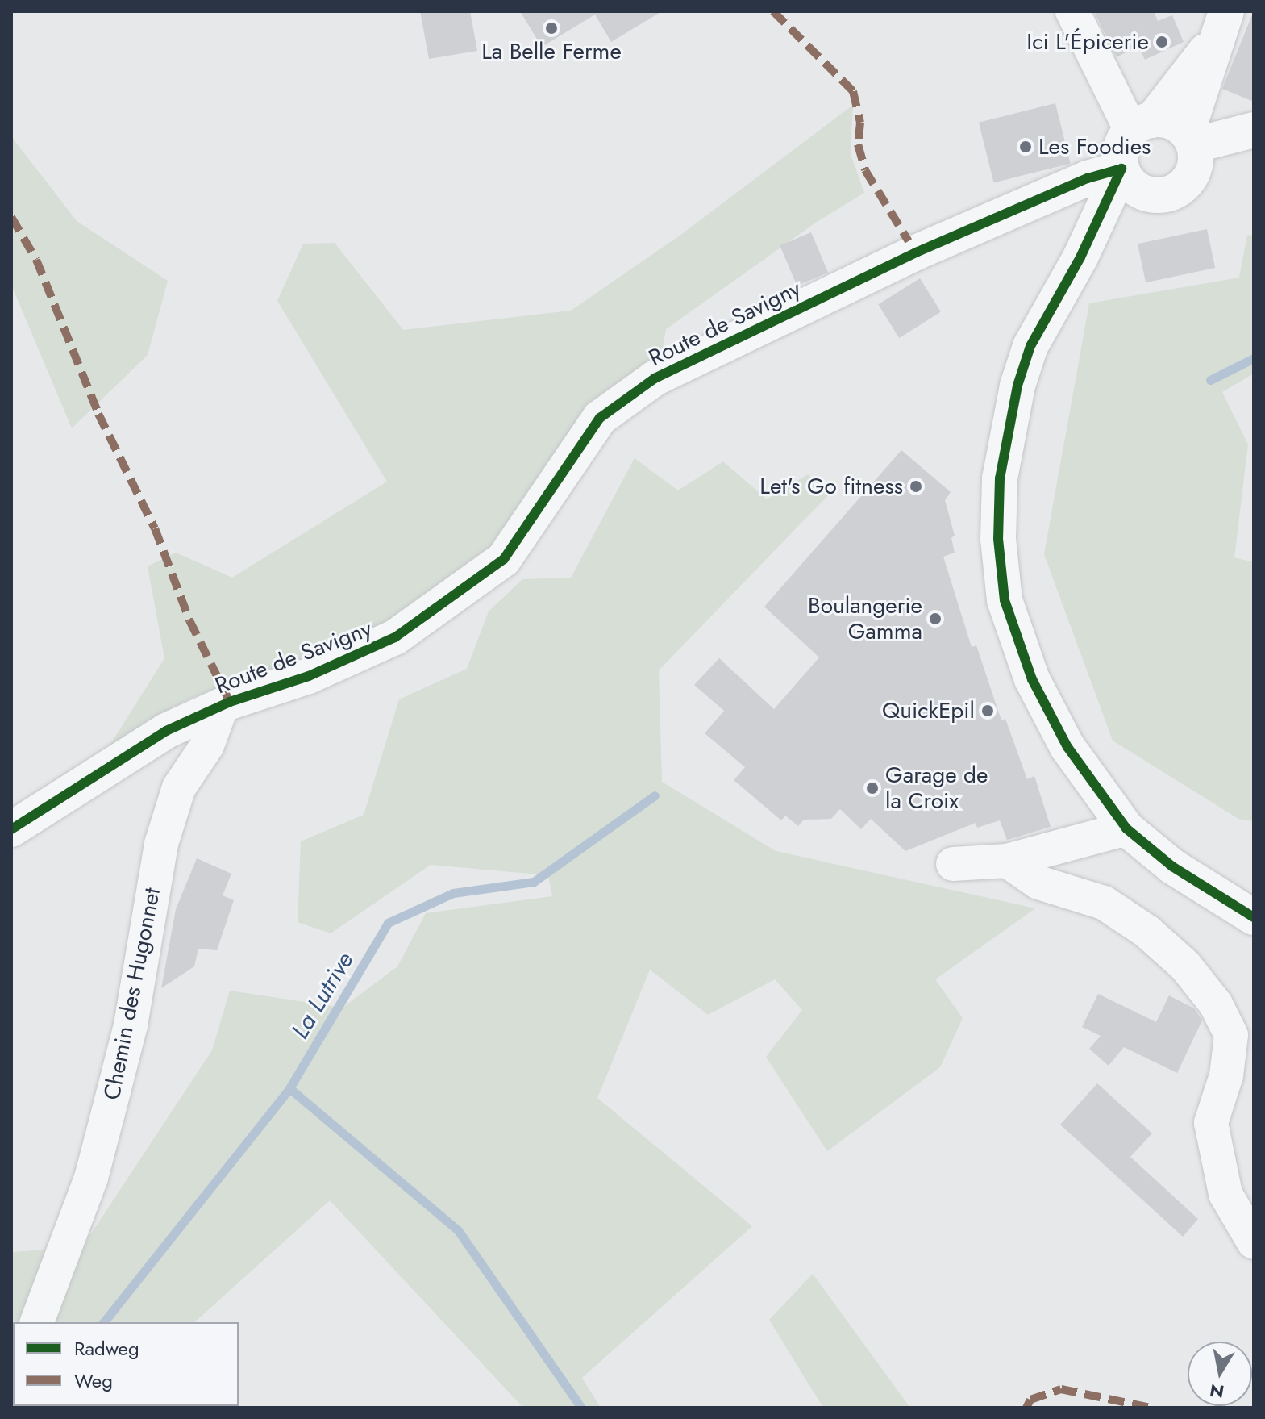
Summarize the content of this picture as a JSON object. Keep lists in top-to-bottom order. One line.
{"streets":{"street":["Route de Savigny","Chemin des Hugonnet"]},"crossings":[["Route de Savigny","Chemin des Hugonnet"]],"water":["La Lutrive"],"places":["La Belle Ferme","Ici L'Épicerie","Les Foodies","Let's Go fitness","Boulangerie Gamma","QuickEpil","Garage de la Croix"],"legend":["Radweg","Weg"],"north":"bottom"}
